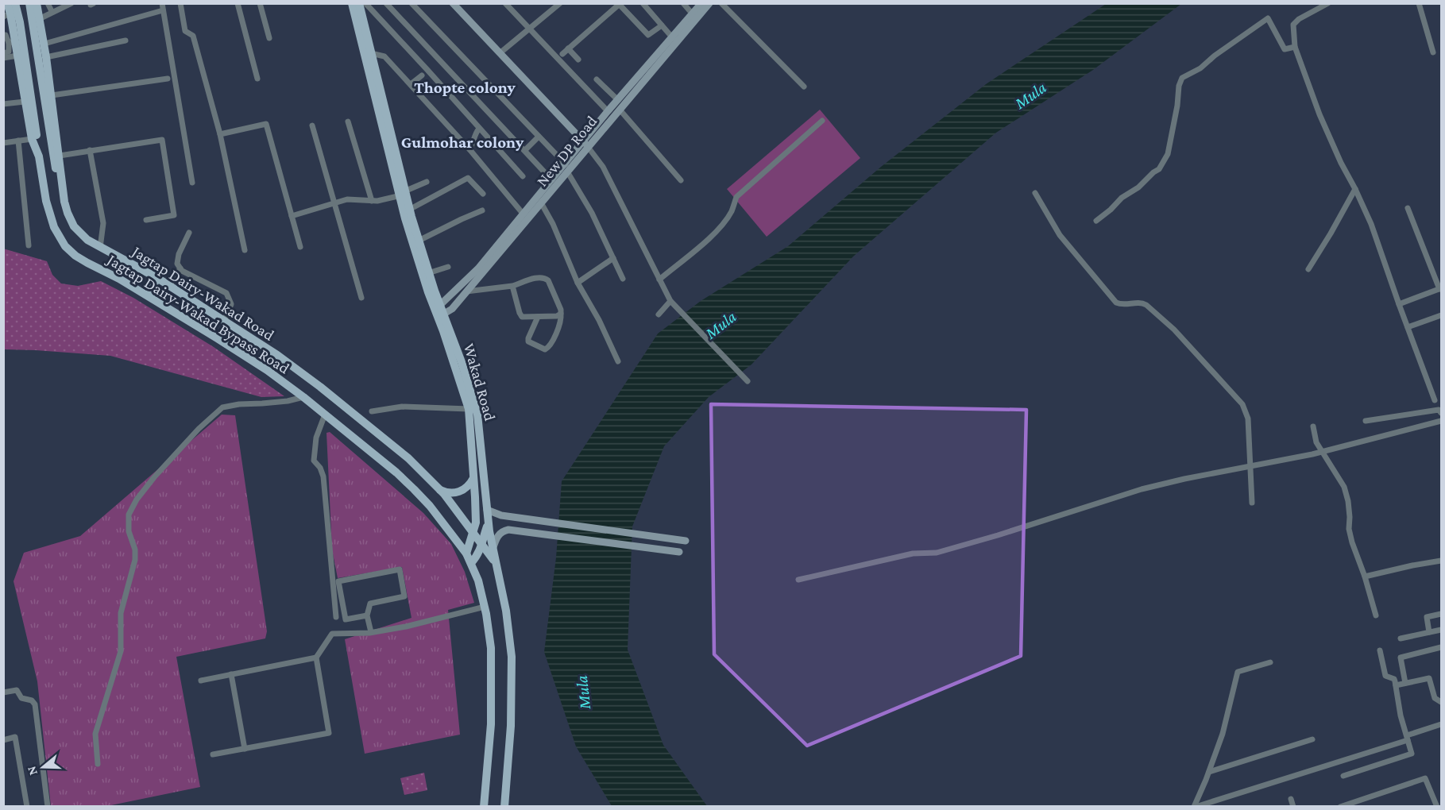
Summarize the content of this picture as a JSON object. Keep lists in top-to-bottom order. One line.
{"streets":{"main road":["New DP Road","Jagtap Dairy-Wakad Road","Jagtap Dairy-Wakad Bypass Road","Wakad Road"]},"crossings":[["New DP Road","Wakad Road"],["Jagtap Dairy-Wakad Road","Wakad Road"],["Jagtap Dairy-Wakad Bypass Road","Wakad Road"]],"districts":["Thopte colony","Gulmohar colony"],"water":["Mula"],"north":"left"}
